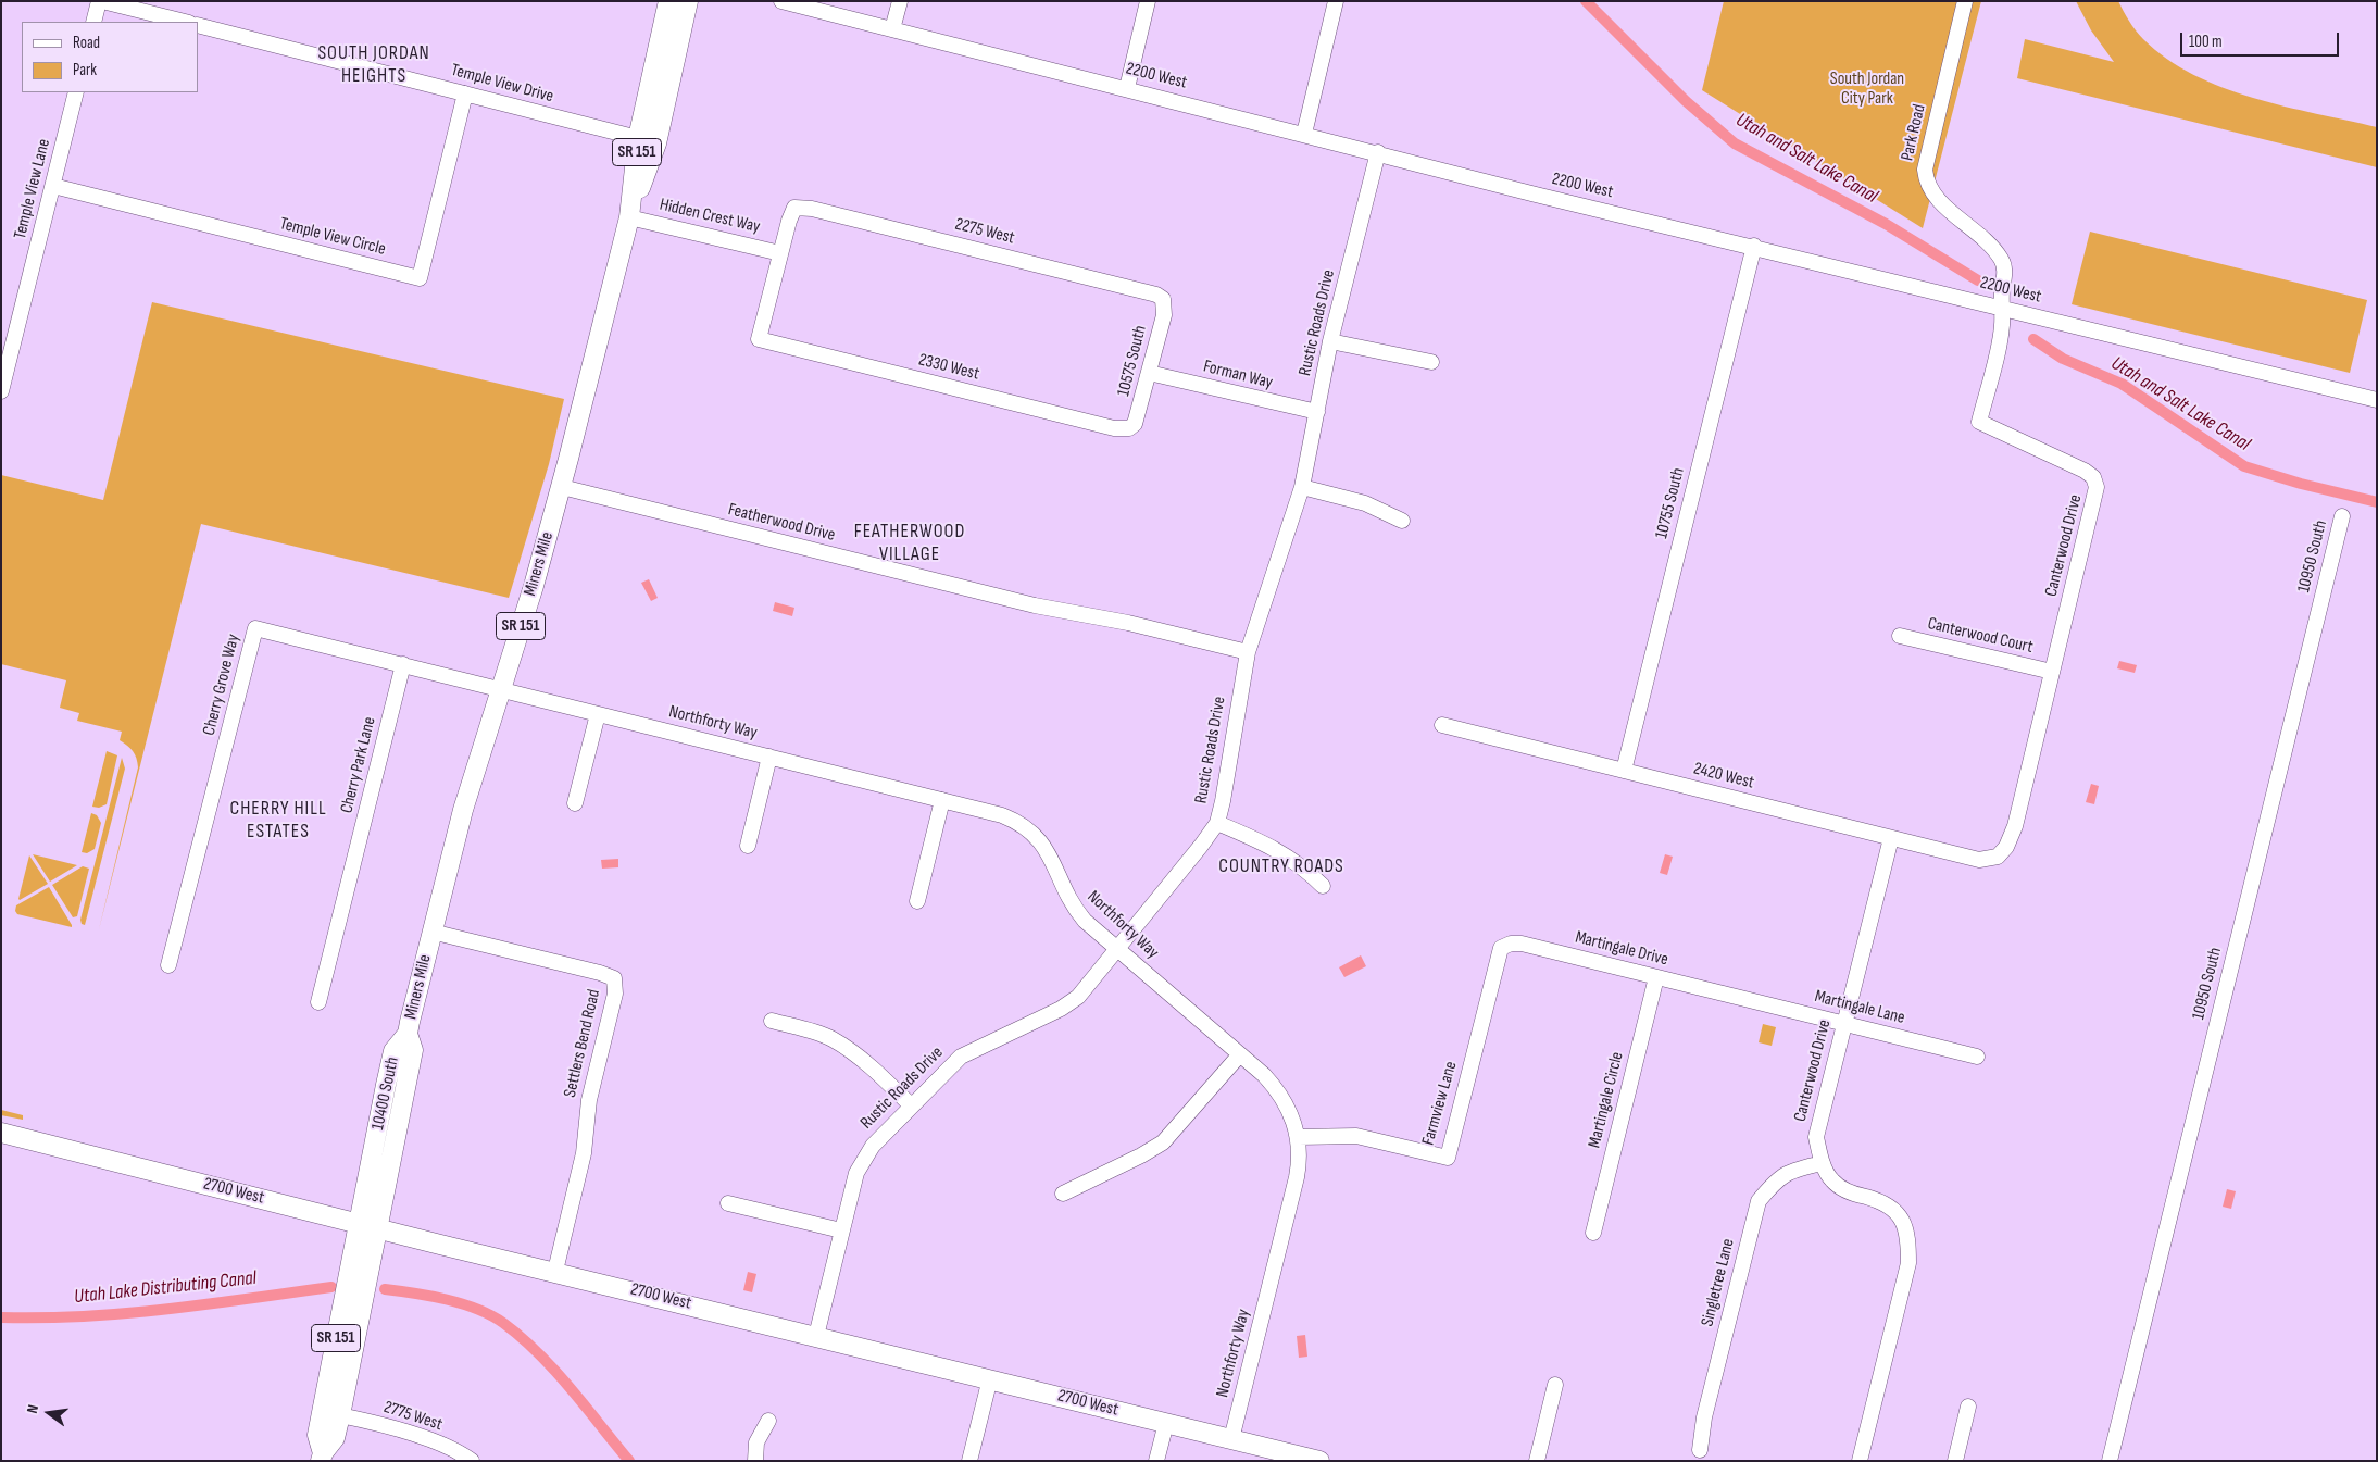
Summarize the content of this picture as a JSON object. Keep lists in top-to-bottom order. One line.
{"streets":{"main road":["SR 151","Miners Mile","10400 South","2700 West"],"street":["2200 West","Temple View Drive","Park Road","Temple View Lane","Hidden Crest Way","2275 West","Temple View Circle","Rustic Roads Drive","10575 South","2330 West","Forman Way","10755 South","Featherwood Drive","Canterwood Drive","10950 South","Canterwood Court","Cherry Grove Way","Northforty Way","Cherry Park Lane","2420 West","Martingale Drive","Martingale Lane","Settlers Bend Road","Martingale Circle","Farmview Lane","Singletree Lane","2775 West"]},"crossings":[["2200 West","Park Road"],["2200 West","Rustic Roads Drive"],["2200 West","10755 South"],["2200 West","Canterwood Drive"],["Temple View Drive","Temple View Circle"],["Temple View Drive","Miners Mile"],["Park Road","Canterwood Drive"],["SR 151","Hidden Crest Way"],["SR 151","Miners Mile"],["SR 151","10400 South"],["SR 151","2700 West"],["SR 151","2775 West"],["Temple View Lane","Temple View Circle"],["Hidden Crest Way","2275 West"],["Hidden Crest Way","2330 West"],["Hidden Crest Way","Miners Mile"],["2275 West","10575 South"],["2275 West","2330 West"],["Rustic Roads Drive","Forman Way"],["Rustic Roads Drive","Featherwood Drive"],["Rustic Roads Drive","Northforty Way"],["Rustic Roads Drive","2700 West"],["10575 South","2330 West"],["10575 South","Forman Way"],["10755 South","2420 West"],["Featherwood Drive","Miners Mile"],["Canterwood Drive","Canterwood Court"],["Canterwood Drive","2420 West"],["Canterwood Drive","Martingale Lane"],["Canterwood Drive","Singletree Lane"],["Miners Mile","Cherry Grove Way"],["Miners Mile","Northforty Way"],["Miners Mile","Settlers Bend Road"],["Miners Mile","10400 South"],["Cherry Grove Way","Northforty Way"],["Cherry Grove Way","Cherry Park Lane"],["Northforty Way","Farmview Lane"],["Northforty Way","2700 West"],["Martingale Drive","Martingale Lane"],["Martingale Drive","Martingale Circle"],["Martingale Drive","Farmview Lane"],["Settlers Bend Road","2700 West"],["10400 South","2700 West"]],"districts":["SOUTH JORDAN HEIGHTS","FEATHERWOOD VILLAGE","CHERRY HILL ESTATES","COUNTRY ROADS"],"water":["Utah and Salt Lake Canal","Utah Lake Distributing Canal"],"parks":["South Jordan City Park"],"legend":["Road","Park"],"scale_bar":"100 m","north":"left"}
